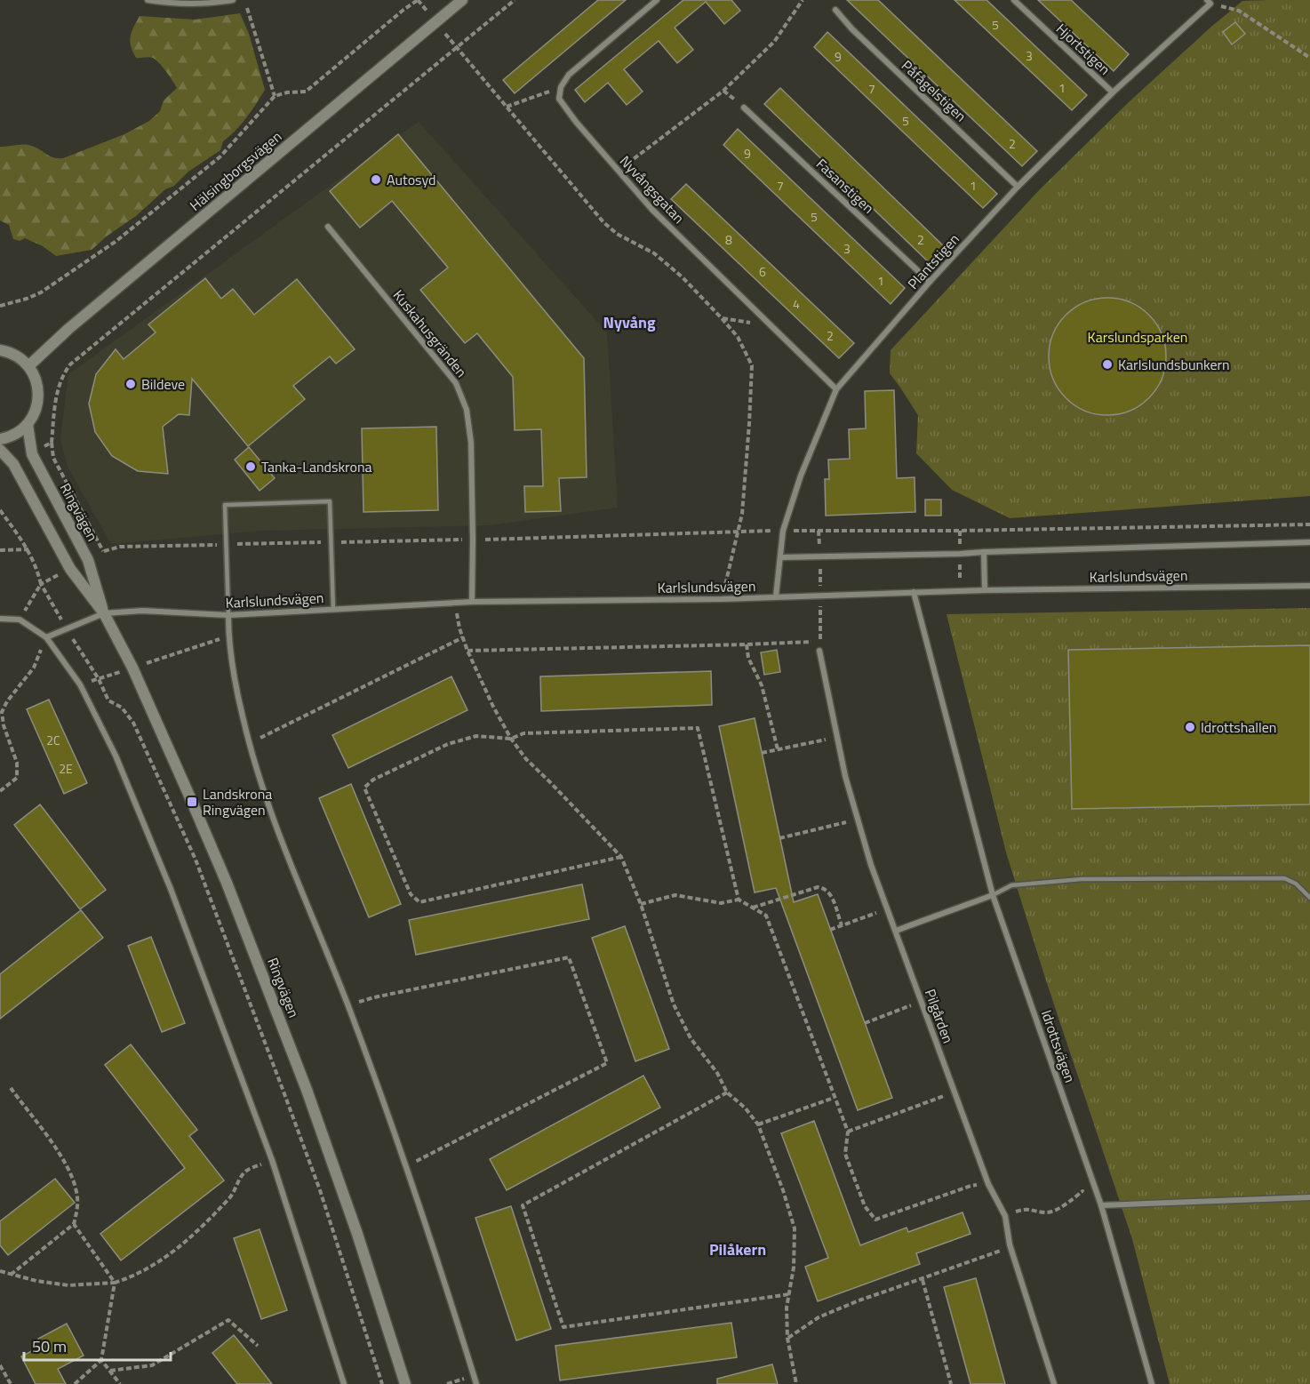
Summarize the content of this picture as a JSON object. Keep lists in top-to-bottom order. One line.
{"streets":{"main road":["Hälsingborgsvägen","Ringvägen"],"street":["Hjortstigen","Påfågelstigen","Fasanstigen","Nyvångsgatan","Plantstigen","Kuskahusgränden","Karlslundsvägen","Pilgården","Idrottsvägen"]},"crossings":[["Hjortstigen","Plantstigen"],["Påfågelstigen","Plantstigen"],["Fasanstigen","Plantstigen"],["Nyvångsgatan","Plantstigen"],["Plantstigen","Karlslundsvägen"],["Kuskahusgränden","Karlslundsvägen"],["Ringvägen","Karlslundsvägen"],["Karlslundsvägen","Idrottsvägen"]],"districts":["Nyvång","Pilåkern"],"parks":["Karslundsparken"],"places":{"other":["Autosyd","Karlslundsbunkern","Bildeve","Tanka-Landskrona","Idrottshallen"],"transit":["Landskrona Ringvägen"]},"house_numbers":["5","3","9","1","7","5","2","9","7","1","5","8","2","3","6","1","4","2","2C","2E"],"scale_bar":"50 m"}
